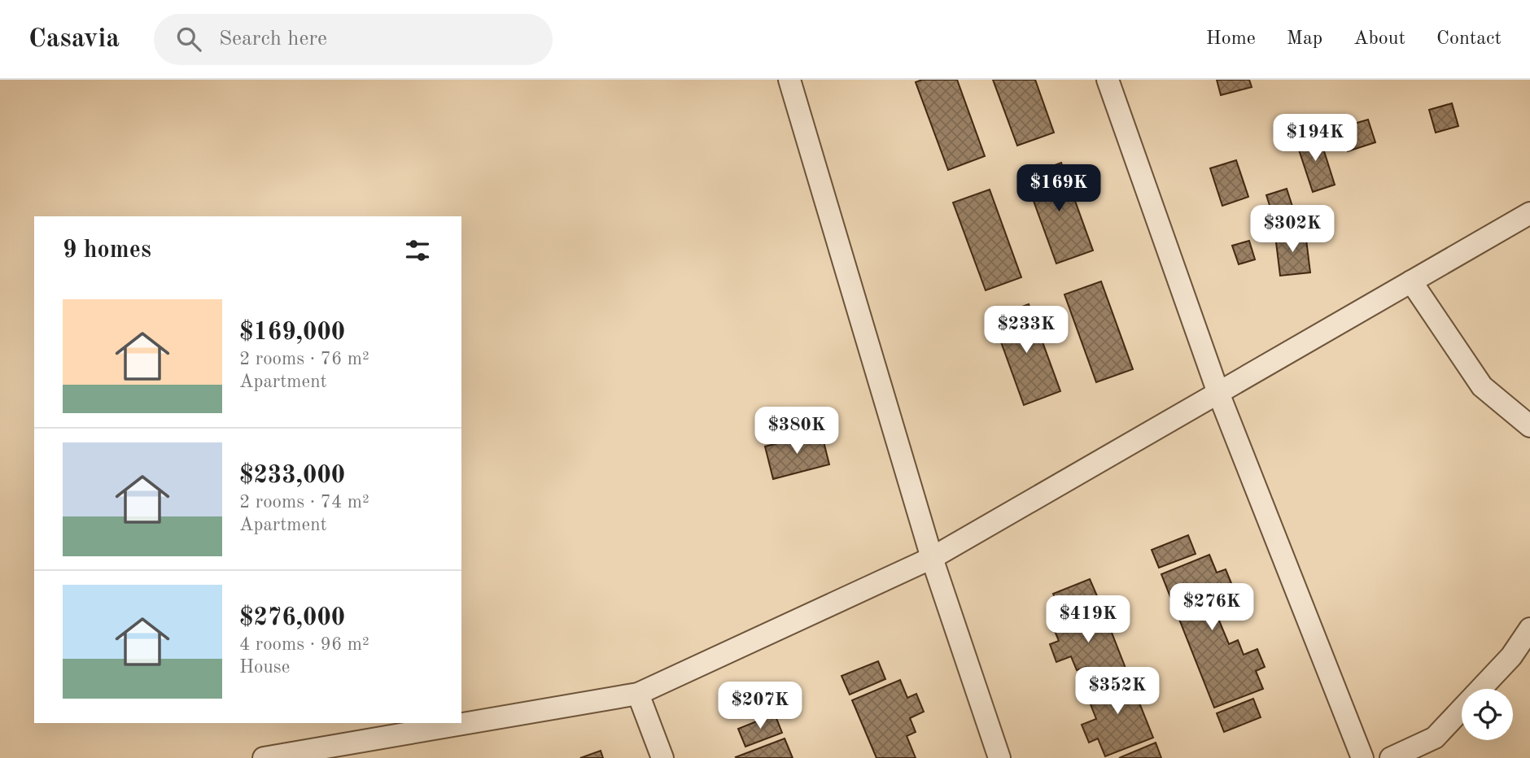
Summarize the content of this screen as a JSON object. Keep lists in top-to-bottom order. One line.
{"page":{"header":"Casavia","search":"Search here","nav":["Home","Map","About","Contact"],"price":["$194K","$169K","$302K","$233K","$380K","$276K","$419K","$352K","$207K"],"heading":"9 homes","list":[{"name":"$169,000","note":"2 rooms · 76 m² · Apartment"},{"name":"$233,000","note":"2 rooms · 74 m² · Apartment"},{"name":"$276,000","note":"4 rooms · 96 m² · House"}]}}
